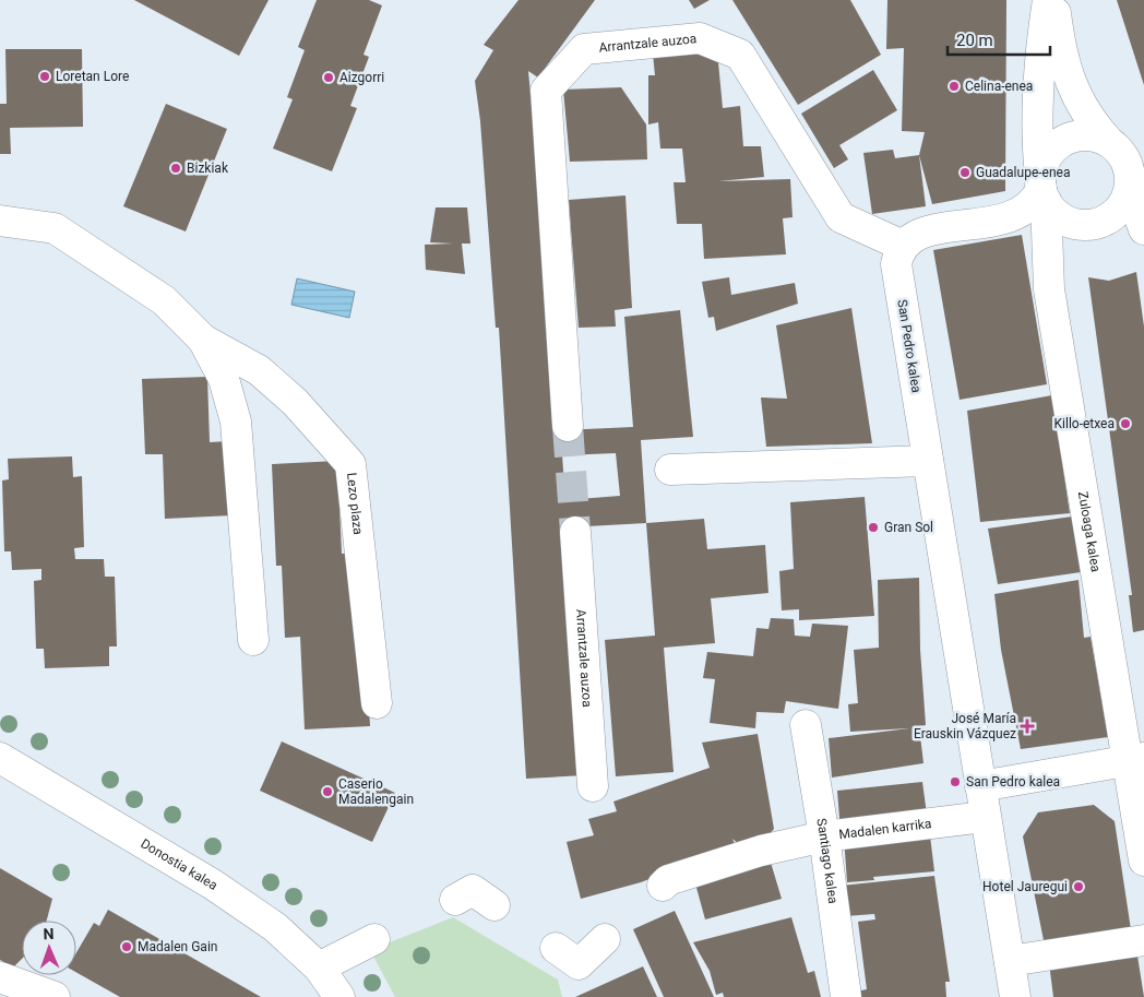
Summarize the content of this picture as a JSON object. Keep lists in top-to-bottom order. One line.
{"streets":{"street":["Arrantzale auzoa","San Pedro kalea","Lezo plaza","Zuloaga kalea","Madalen karrika","Santiago kalea","Donostia kalea"]},"crossings":[["Arrantzale auzoa","San Pedro kalea"],["San Pedro kalea","Madalen karrika"],["Madalen karrika","Santiago kalea"]],"places":{"other":["Loretan Lore","Aizgorri","Celina-enea","Bizkiak","Guadalupe-enea","Killo-etxea","Gran Sol","San Pedro kalea","Caserio Madalengain","Hotel Jauregui","Madalen Gain"],"health":["José María Erauskin Vázquez"]},"scale_bar":"20 m","north":"top"}
